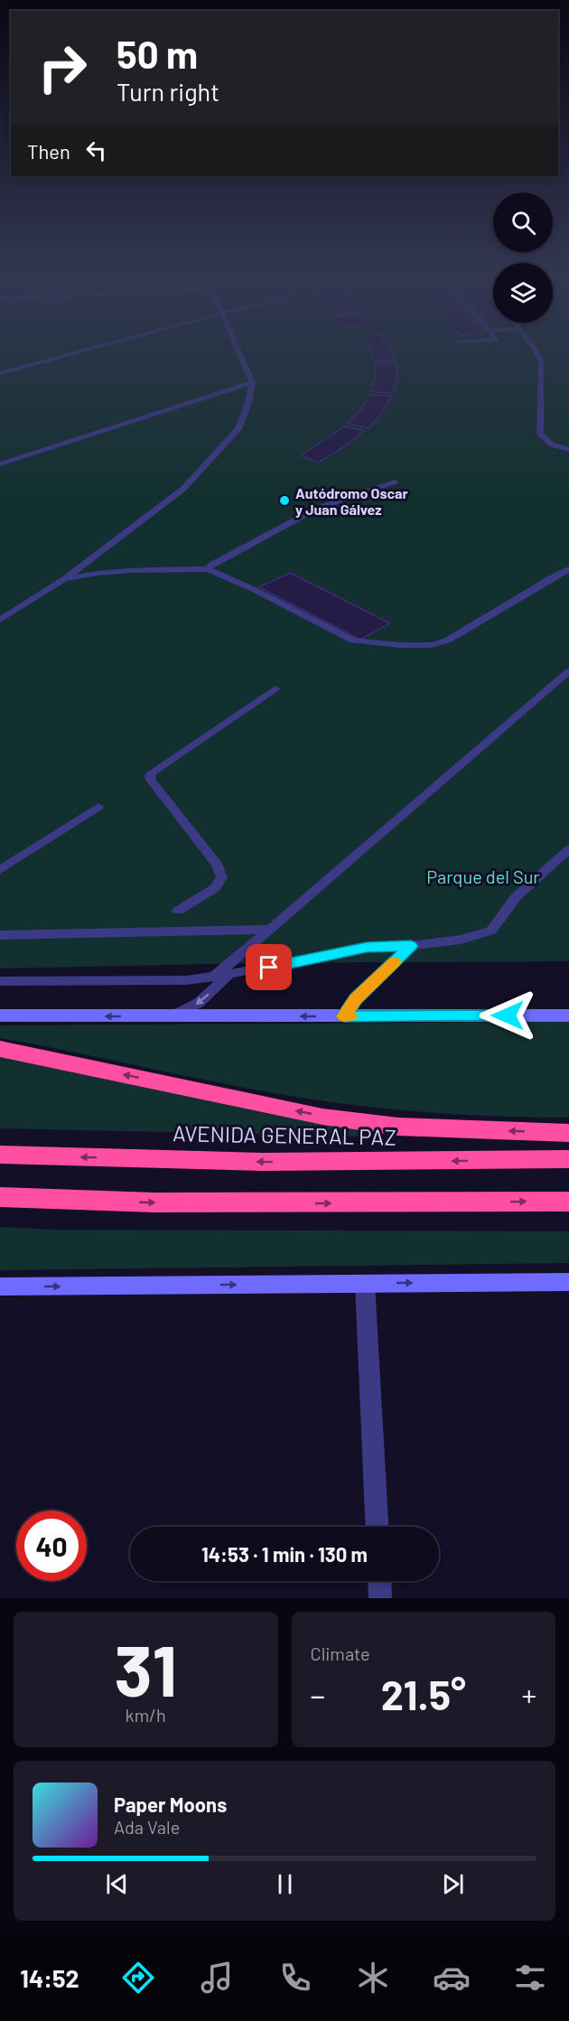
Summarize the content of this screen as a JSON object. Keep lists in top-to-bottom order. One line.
{"streets":{"highway":["AVENIDA GENERAL PAZ"]},"parks":["Parque del Sur"],"places":["Autódromo Oscar y Juan Gálvez"],"page":{"turn":["50 m","Turn right"],"then":"Then","limit":"40","trip":"14:53 · 1 min · 130 m","tile":[["31","km/h"],"Climate"],"heat":["−","21.5°","+"],"song":["Paper Moons","Ada Vale"],"tabs":"14:52"}}
